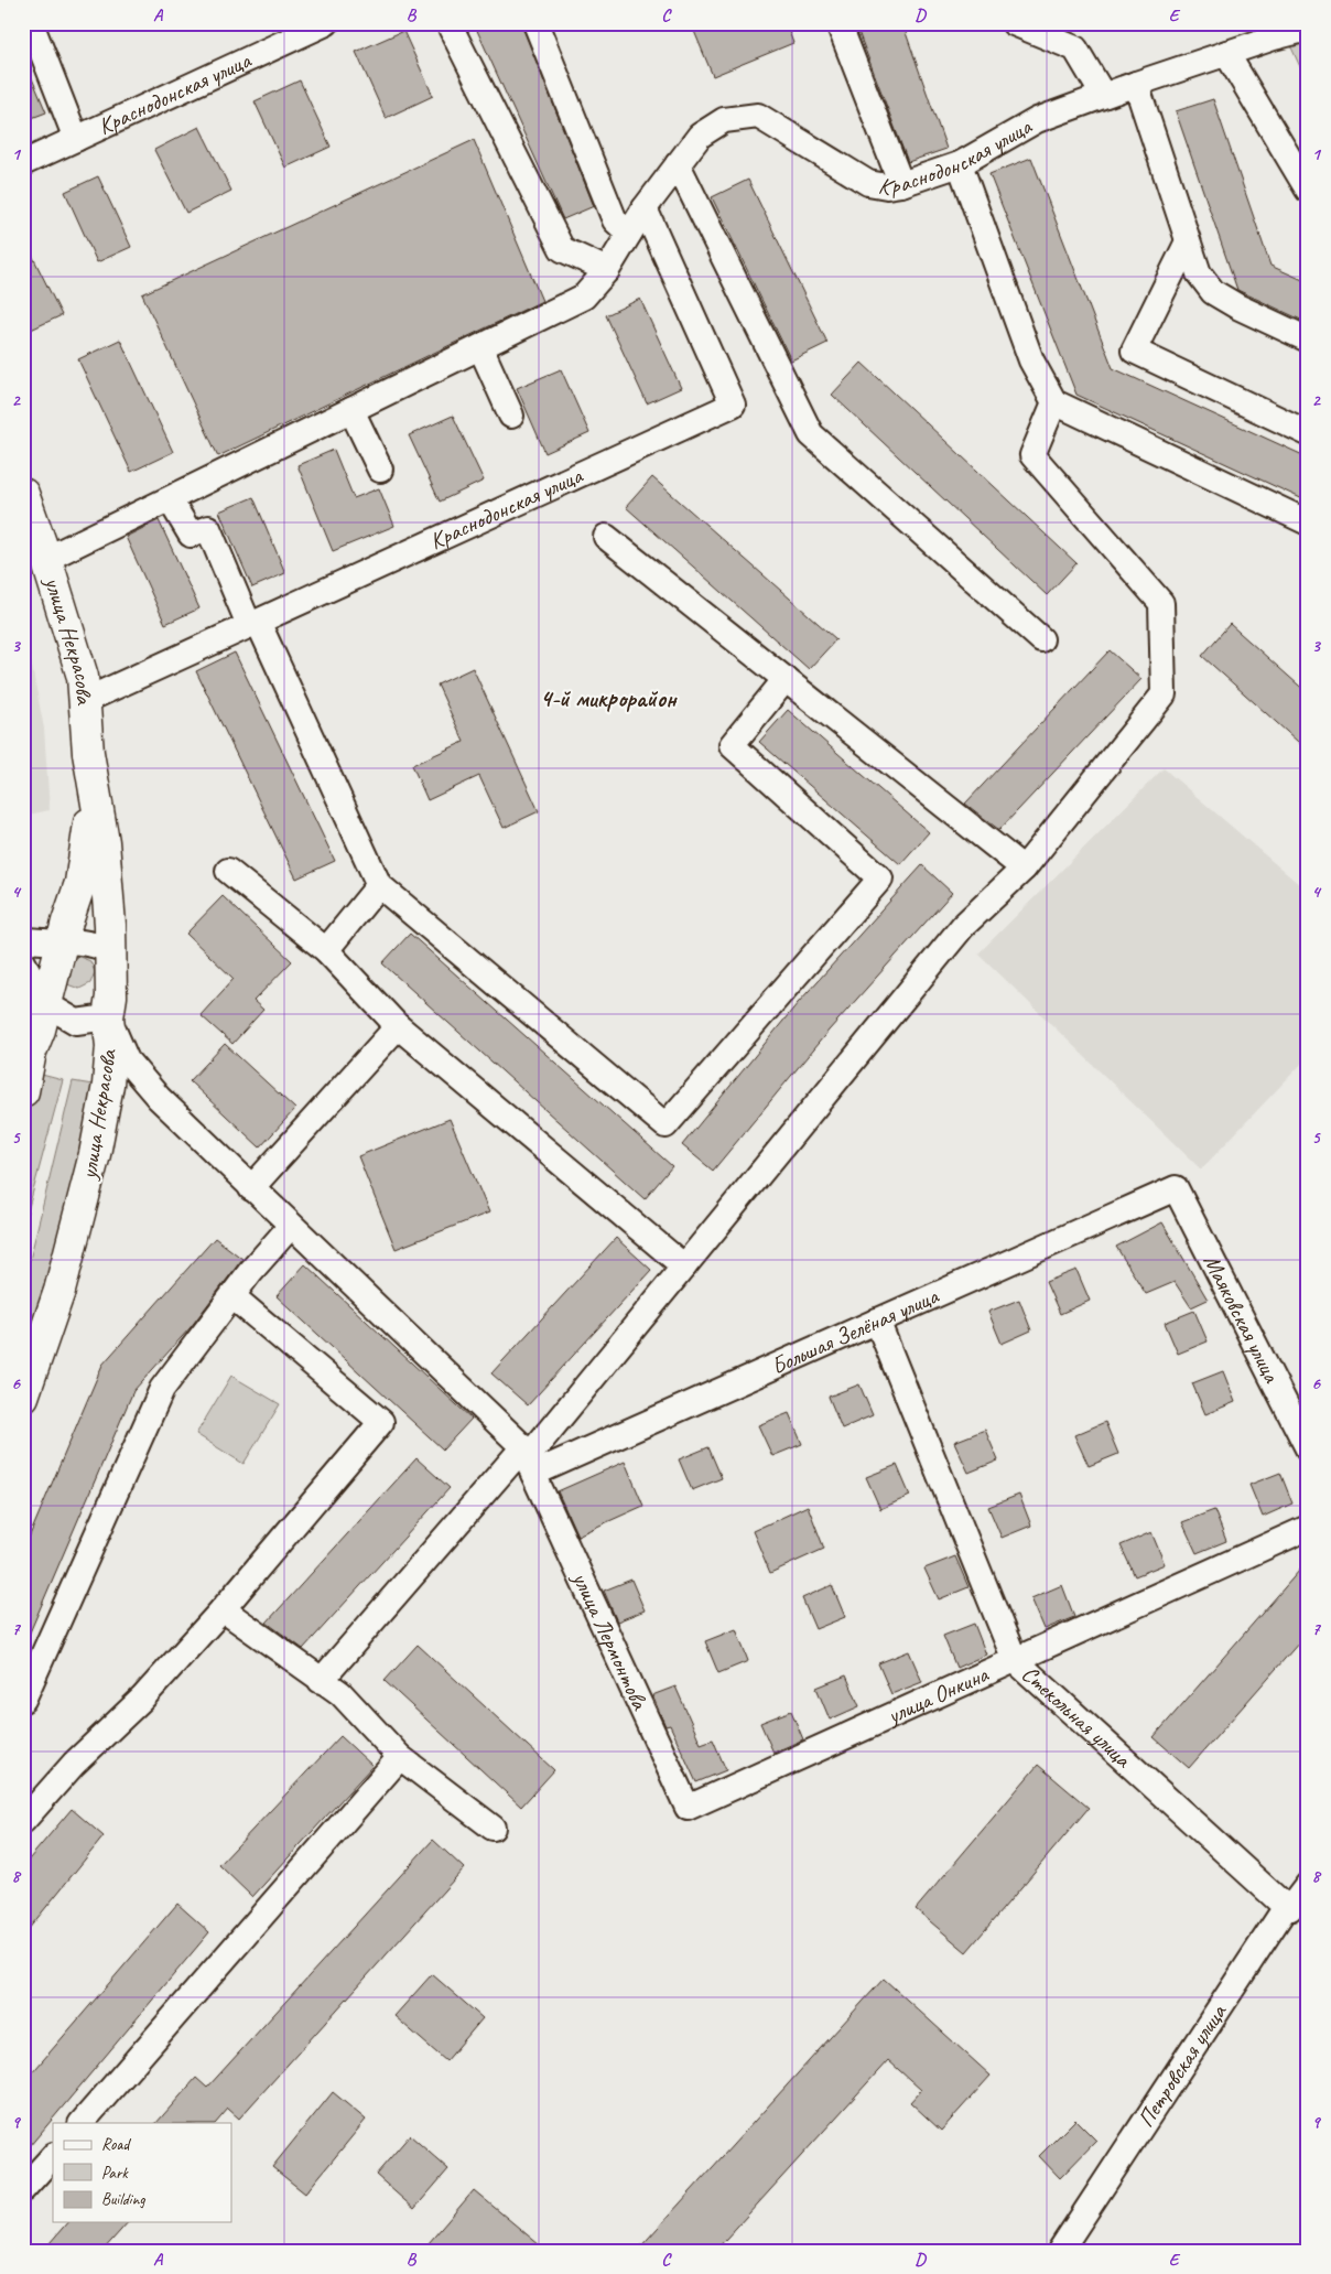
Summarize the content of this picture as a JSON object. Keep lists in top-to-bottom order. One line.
{"streets":{"main road":["улица Некрасова"],"street":["Краснодонская улица","Маяковская улица","Большая Зелёная улица","улица Лермонтова","улица Онкина","Стекольная улица","Петровская улица"]},"crossings":[["Краснодонская улица","улица Некрасова"],["Маяковская улица","Большая Зелёная улица"],["Большая Зелёная улица","улица Лермонтова"],["Большая Зелёная улица","Стекольная улица"],["улица Лермонтова","улица Онкина"],["улица Онкина","Стекольная улица"],["Стекольная улица","Петровская улица"]],"districts":["4-й микрорайон"],"legend":["Road","Park","Building"],"grid":{"columns":["A","B","C","D","E"],"rows":["1","2","3","4","5","6","7","8","9"]}}
